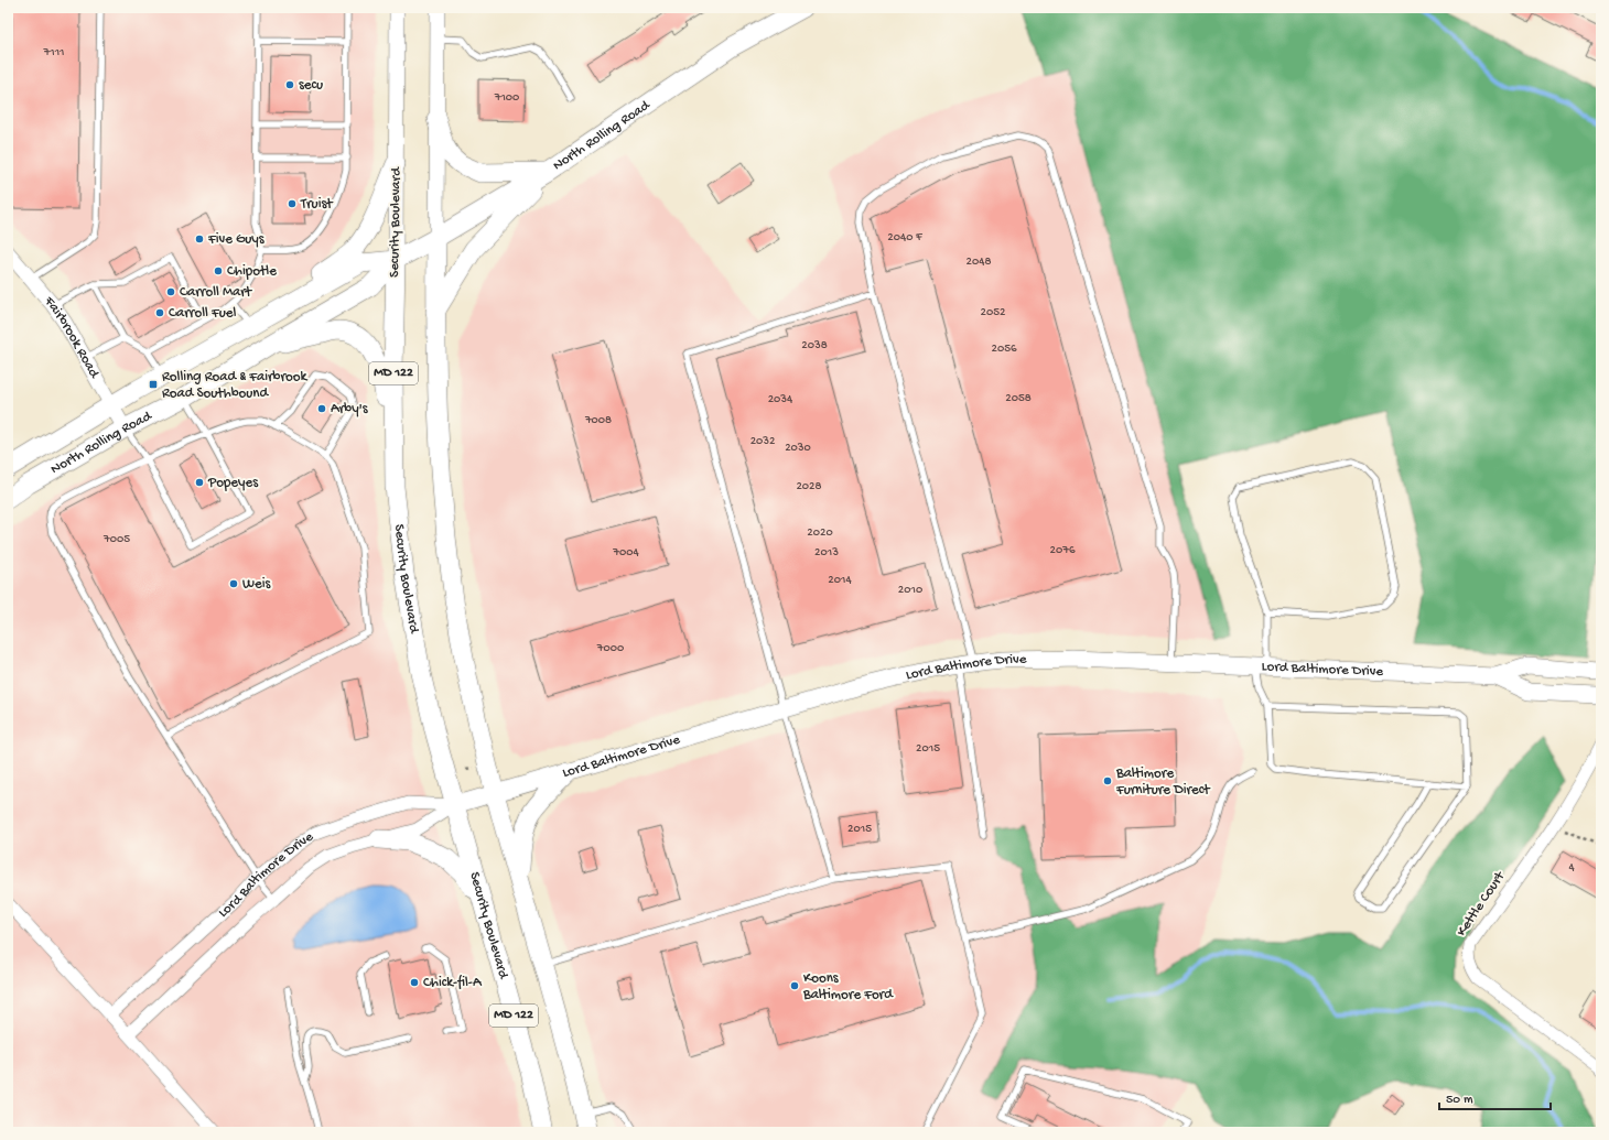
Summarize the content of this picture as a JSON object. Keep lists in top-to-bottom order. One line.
{"streets":{"main road":["North Rolling Road","Security Boulevard","MD 122","Lord Baltimore Drive"],"street":["Fairbrook Road","Kettle Court"]},"crossings":[["North Rolling Road","Security Boulevard"],["North Rolling Road","Fairbrook Road"],["North Rolling Road","MD 122"],["Security Boulevard","Lord Baltimore Drive"],["MD 122","Lord Baltimore Drive"]],"places":{"other":["secu","Truist","Five Guys","Chipotle","Carroll Mart","Carroll Fuel","Arby's","Popeyes","Weis","Baltimore Furniture Direct","Chick-fil-A","Koons Baltimore Ford"],"transit":["Rolling Road & Fairbrook Road Southbound"]},"house_numbers":["7111","7100","2040 F","2048","2052","2038","2056","2058","2034","7008","2032","2030","2028","2020","7005","2076","7004","2013","2014","2010","7000","2015","2015","4"],"scale_bar":"50 m"}
